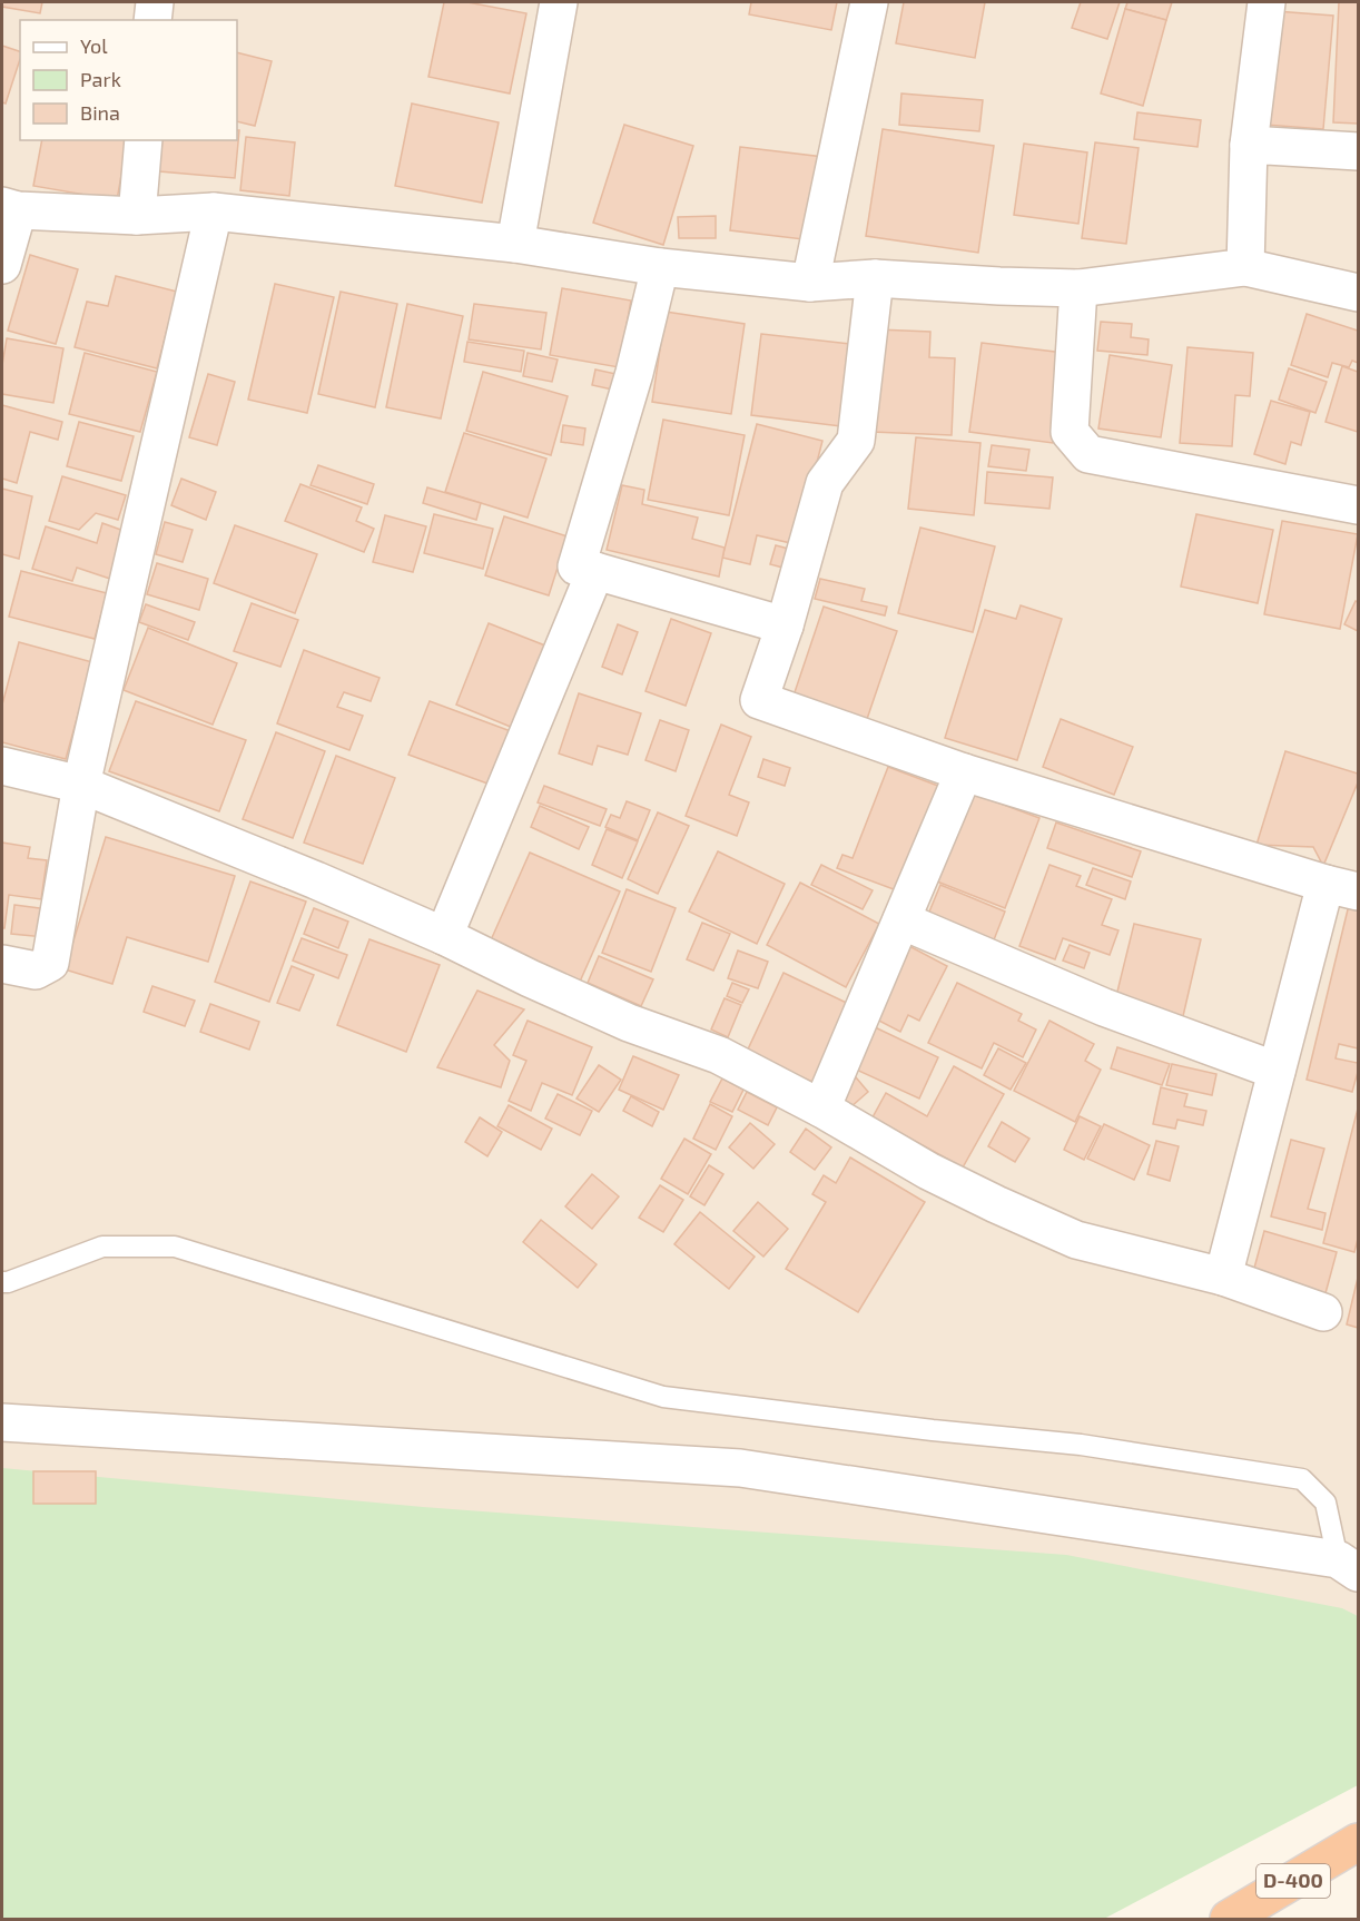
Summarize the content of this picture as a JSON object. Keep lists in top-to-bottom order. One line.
{"streets":{"highway":["D-400"]},"legend":["Yol","Park","Bina"]}
